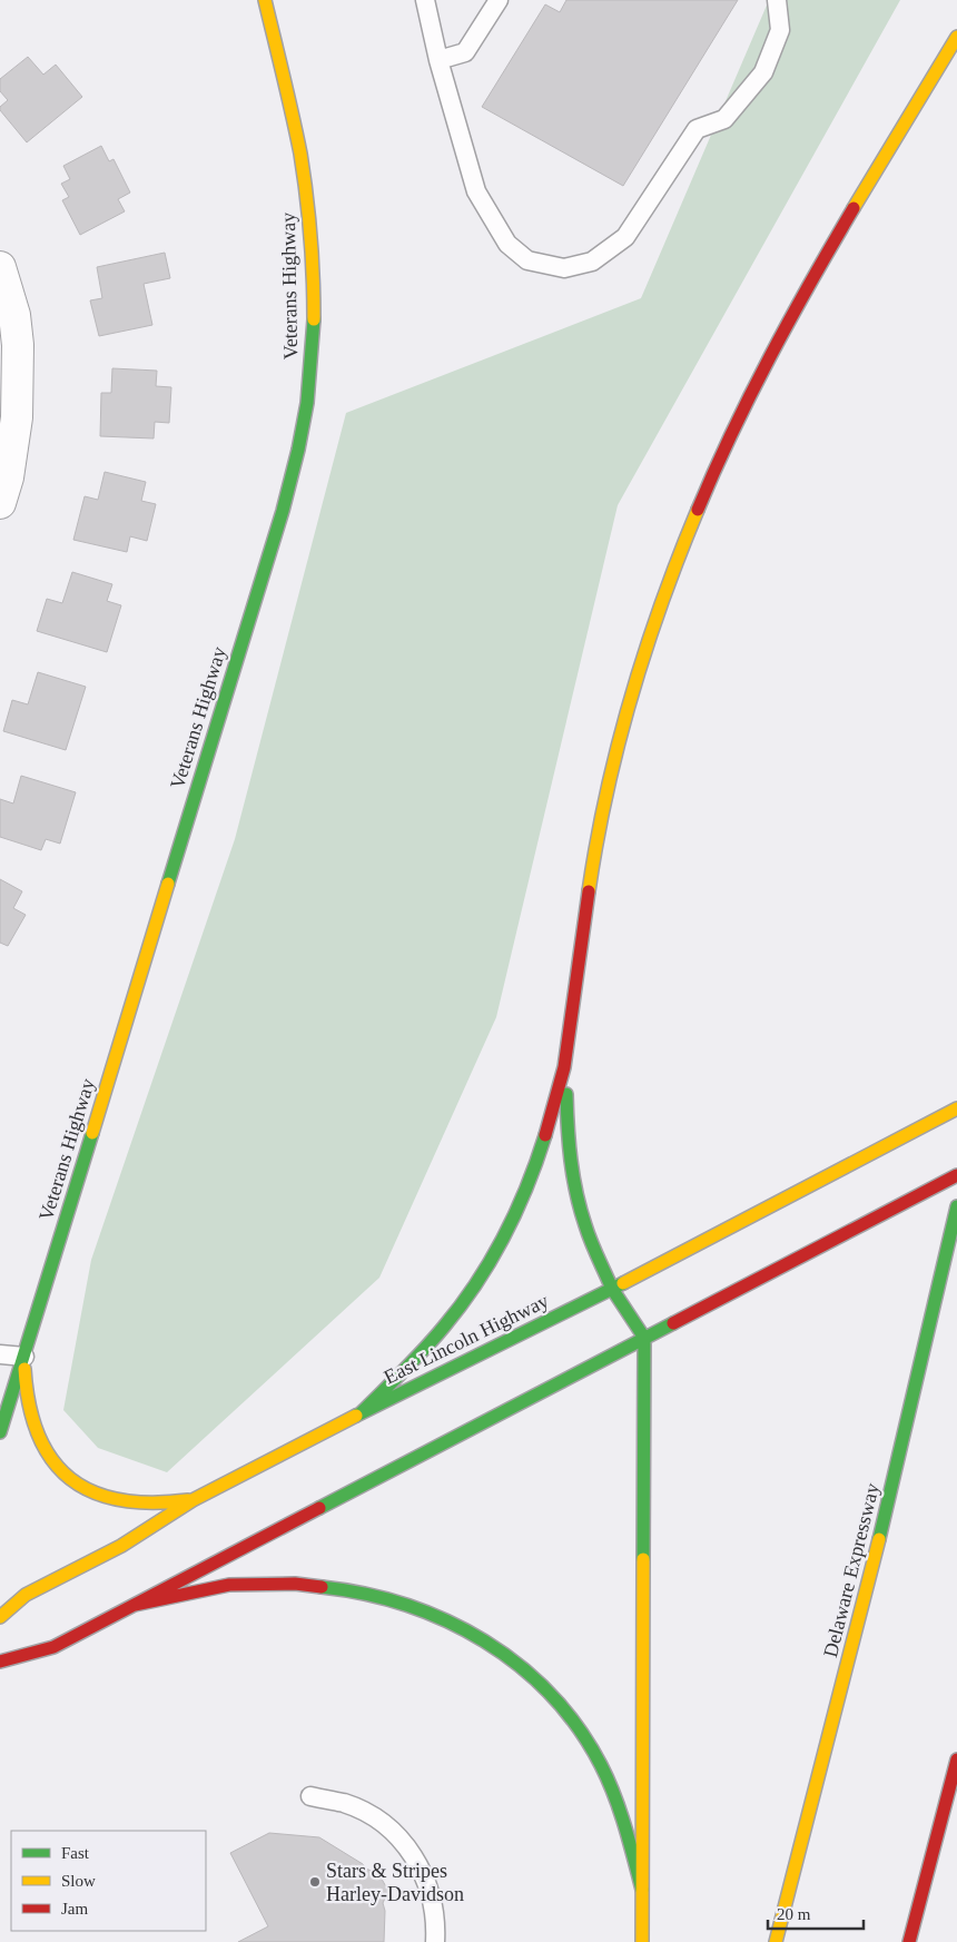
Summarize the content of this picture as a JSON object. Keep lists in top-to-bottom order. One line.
{"streets":{"main road":["Veterans Highway","East Lincoln Highway","Delaware Expressway"]},"places":["Stars & Stripes Harley-Davidson"],"legend":["Fast","Slow","Jam"],"scale_bar":"20 m"}
